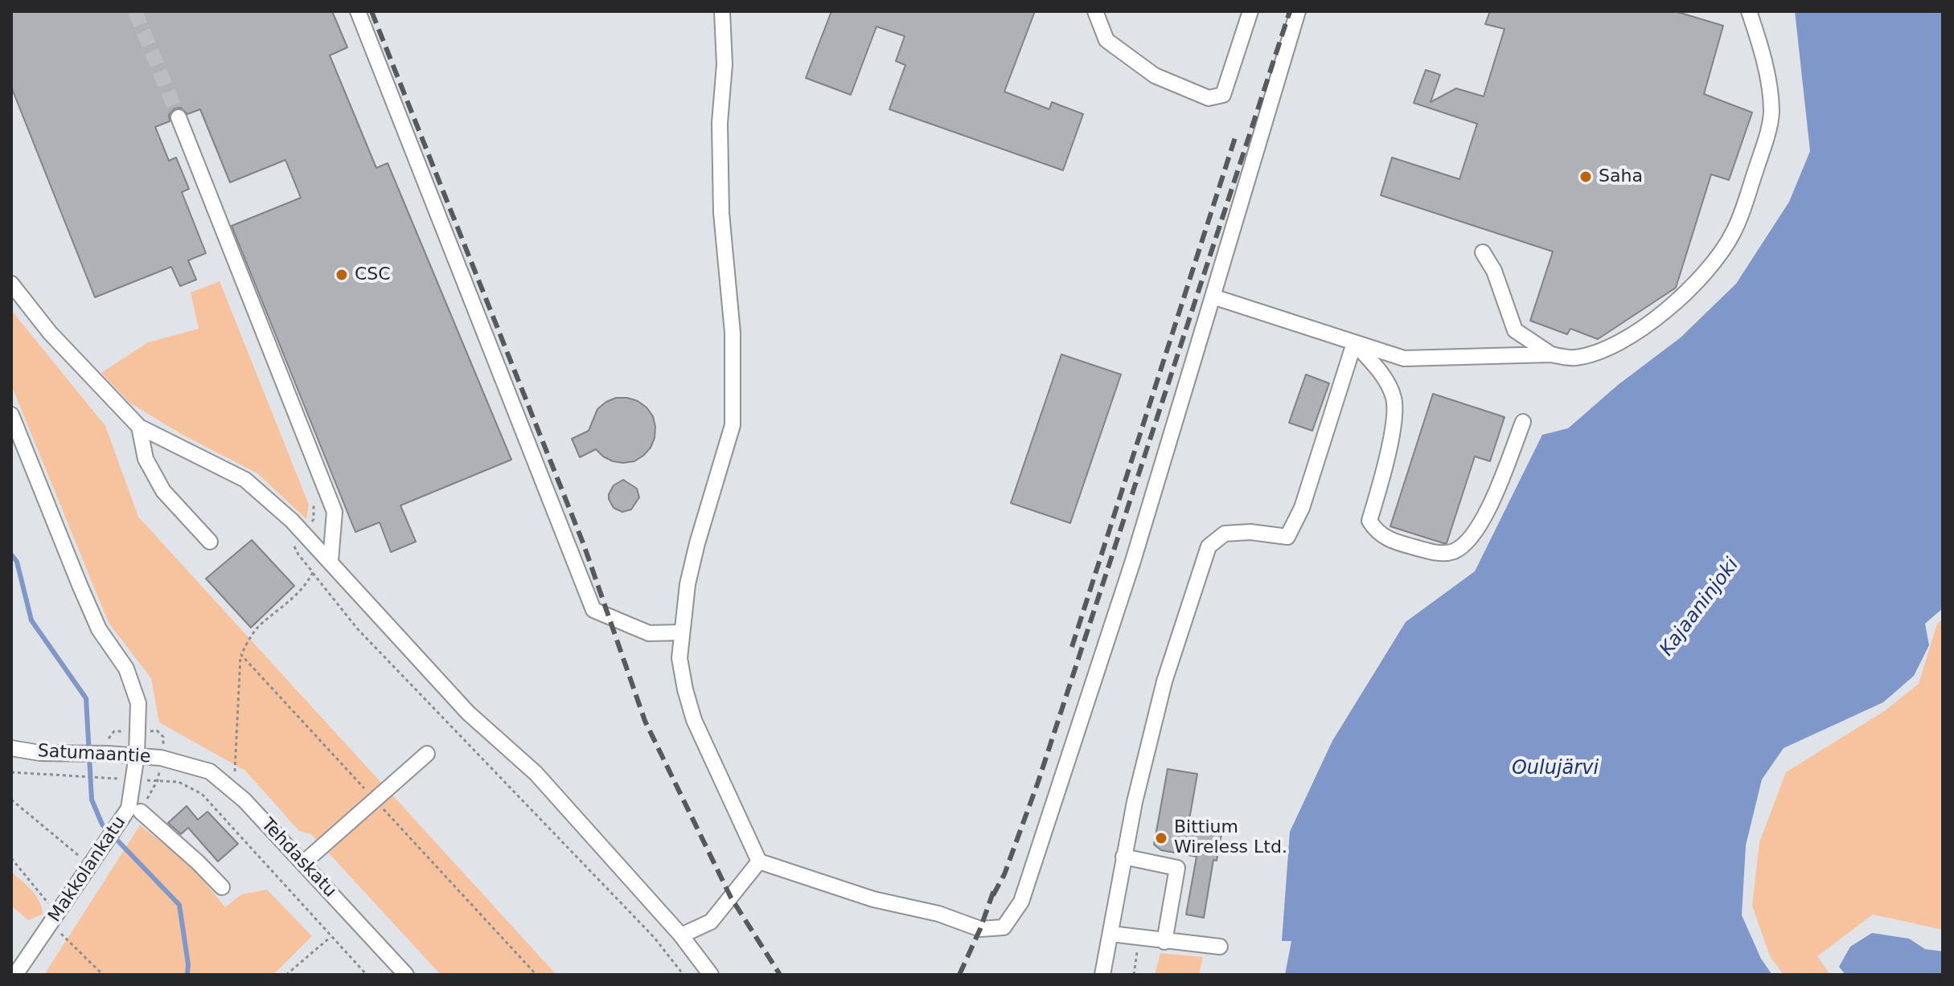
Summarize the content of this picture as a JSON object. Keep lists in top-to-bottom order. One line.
{"streets":{"street":["Satumaantie","Tehdaskatu","Makkolankatu"]},"crossings":[["Satumaantie","Tehdaskatu"],["Satumaantie","Makkolankatu"]],"water":["Kajaaninjoki","Oulujärvi"],"places":["Saha","CSC","Bittium Wireless Ltd."]}
